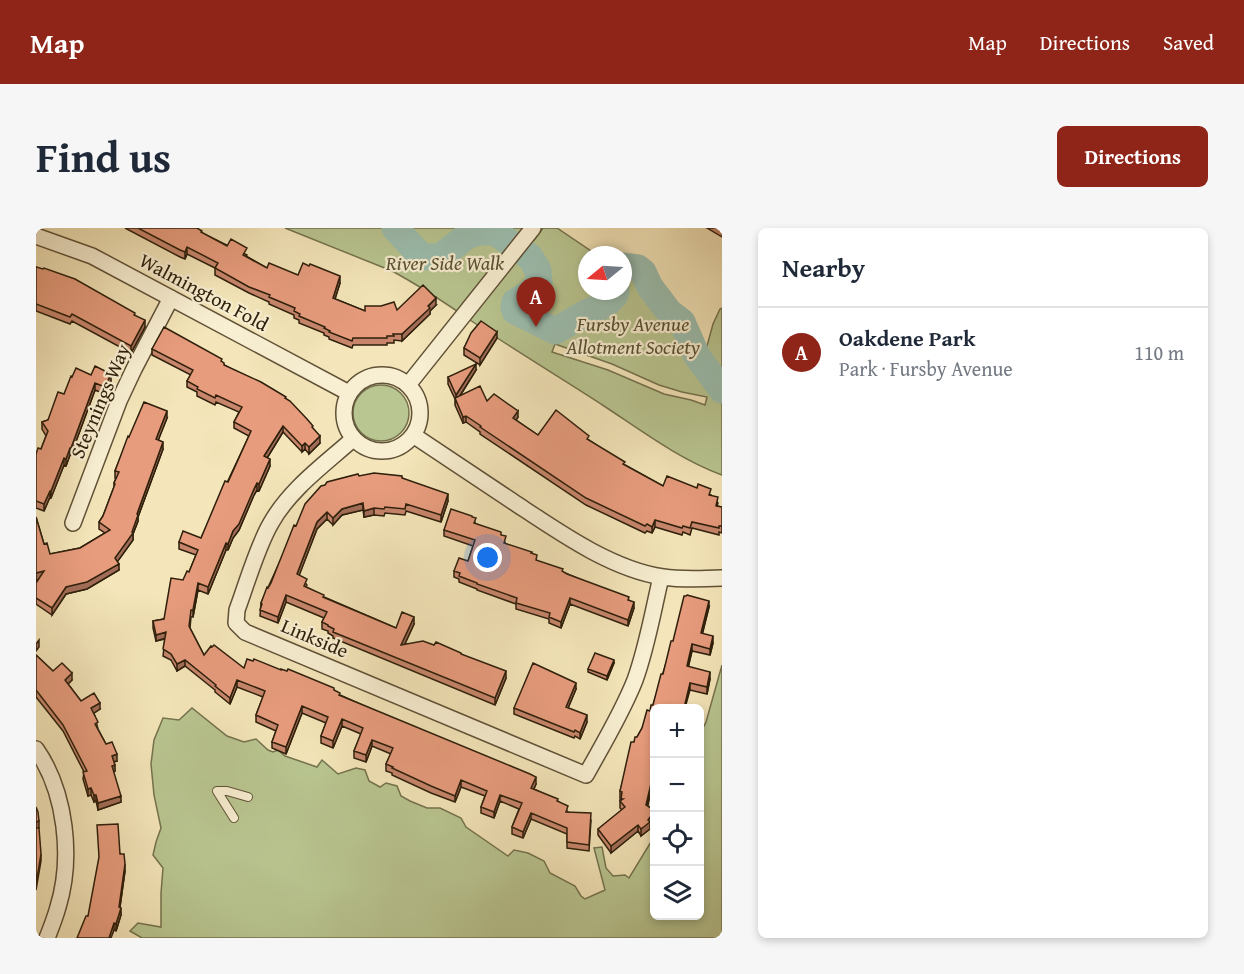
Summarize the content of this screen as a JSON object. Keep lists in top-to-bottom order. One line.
{"streets":{"street":["Walmington Fold","Steynings Way","Linkside"]},"crossings":[["Walmington Fold","Steynings Way"],["Walmington Fold","Linkside"]],"parks":["River Side Walk","Fursby Avenue Allotment Society"],"north":"left","page":{"header":"Map","nav":["Map","Directions","Saved"],"title":"Find us","buttons":"Directions","heading":"Nearby","pins":"A","list":[{"mark":"A","name":"Oakdene Park","note":"Park · Fursby Avenue","value":"110 m"}],"map_buttons":["+","−"]}}
